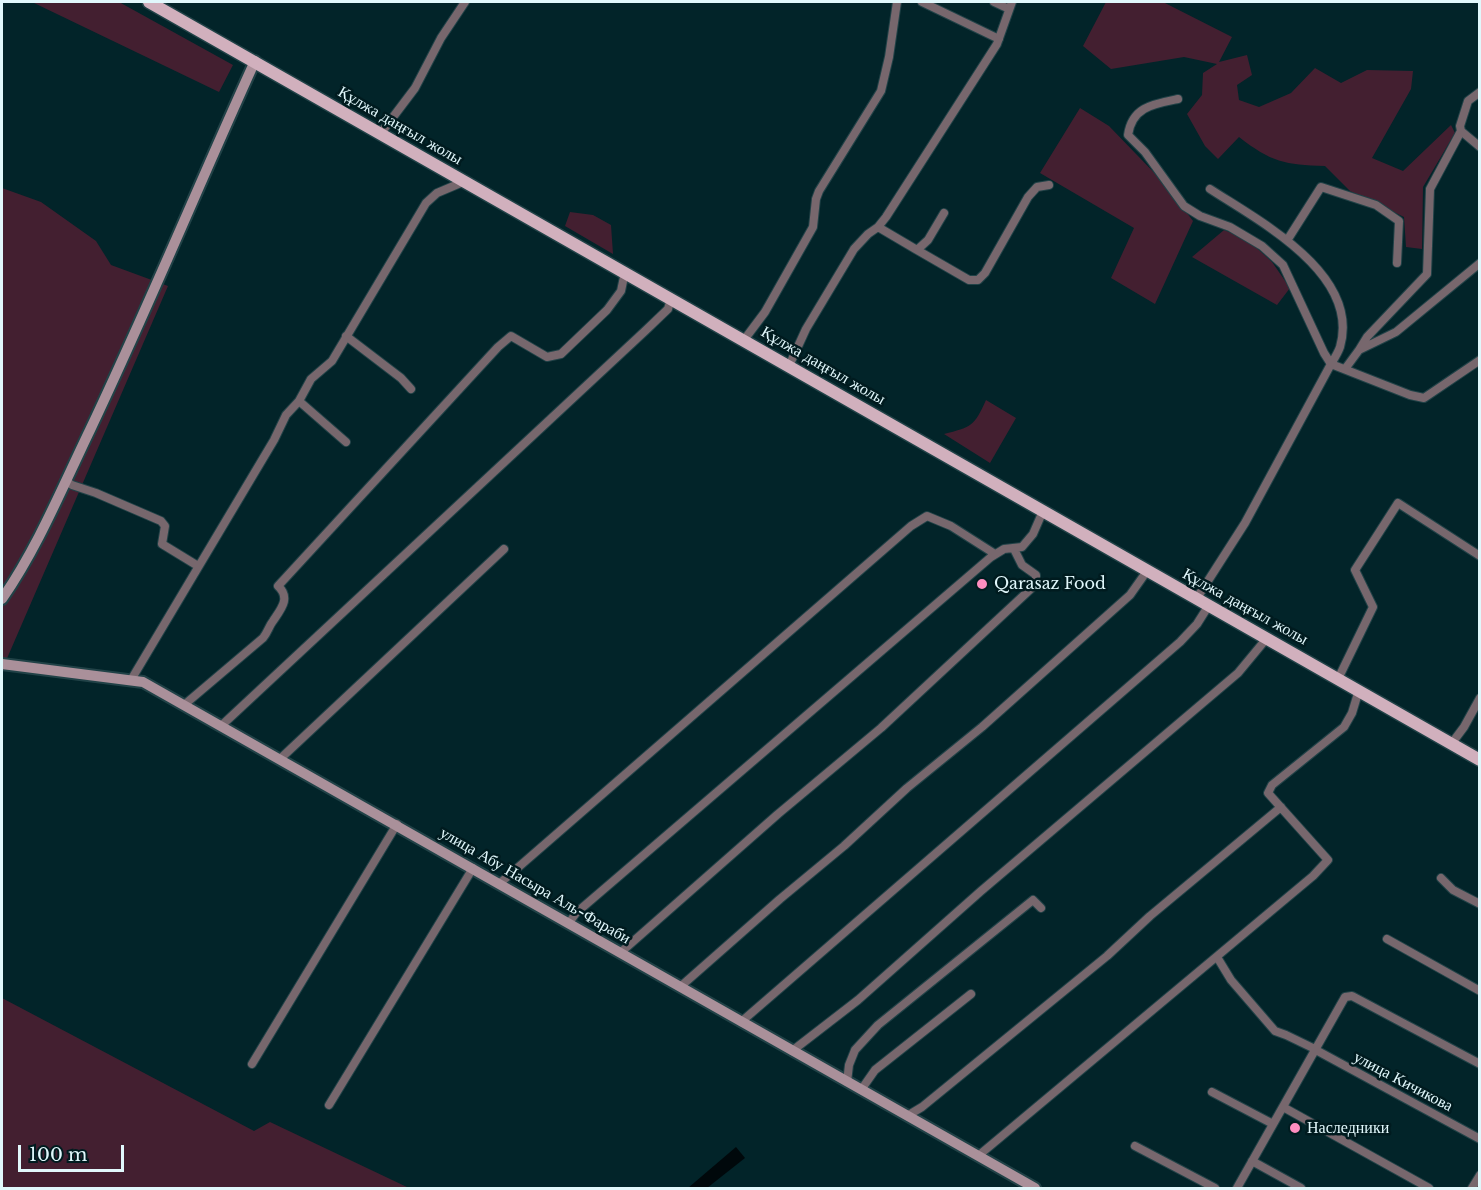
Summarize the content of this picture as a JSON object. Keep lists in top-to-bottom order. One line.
{"streets":{"main road":["Құлжа даңғыл жолы"],"street":["улица Абу Насыра Аль-Фараби","улица Кичикова"]},"places":["Qarasaz Food","Наследники"],"scale_bar":"100 m"}
